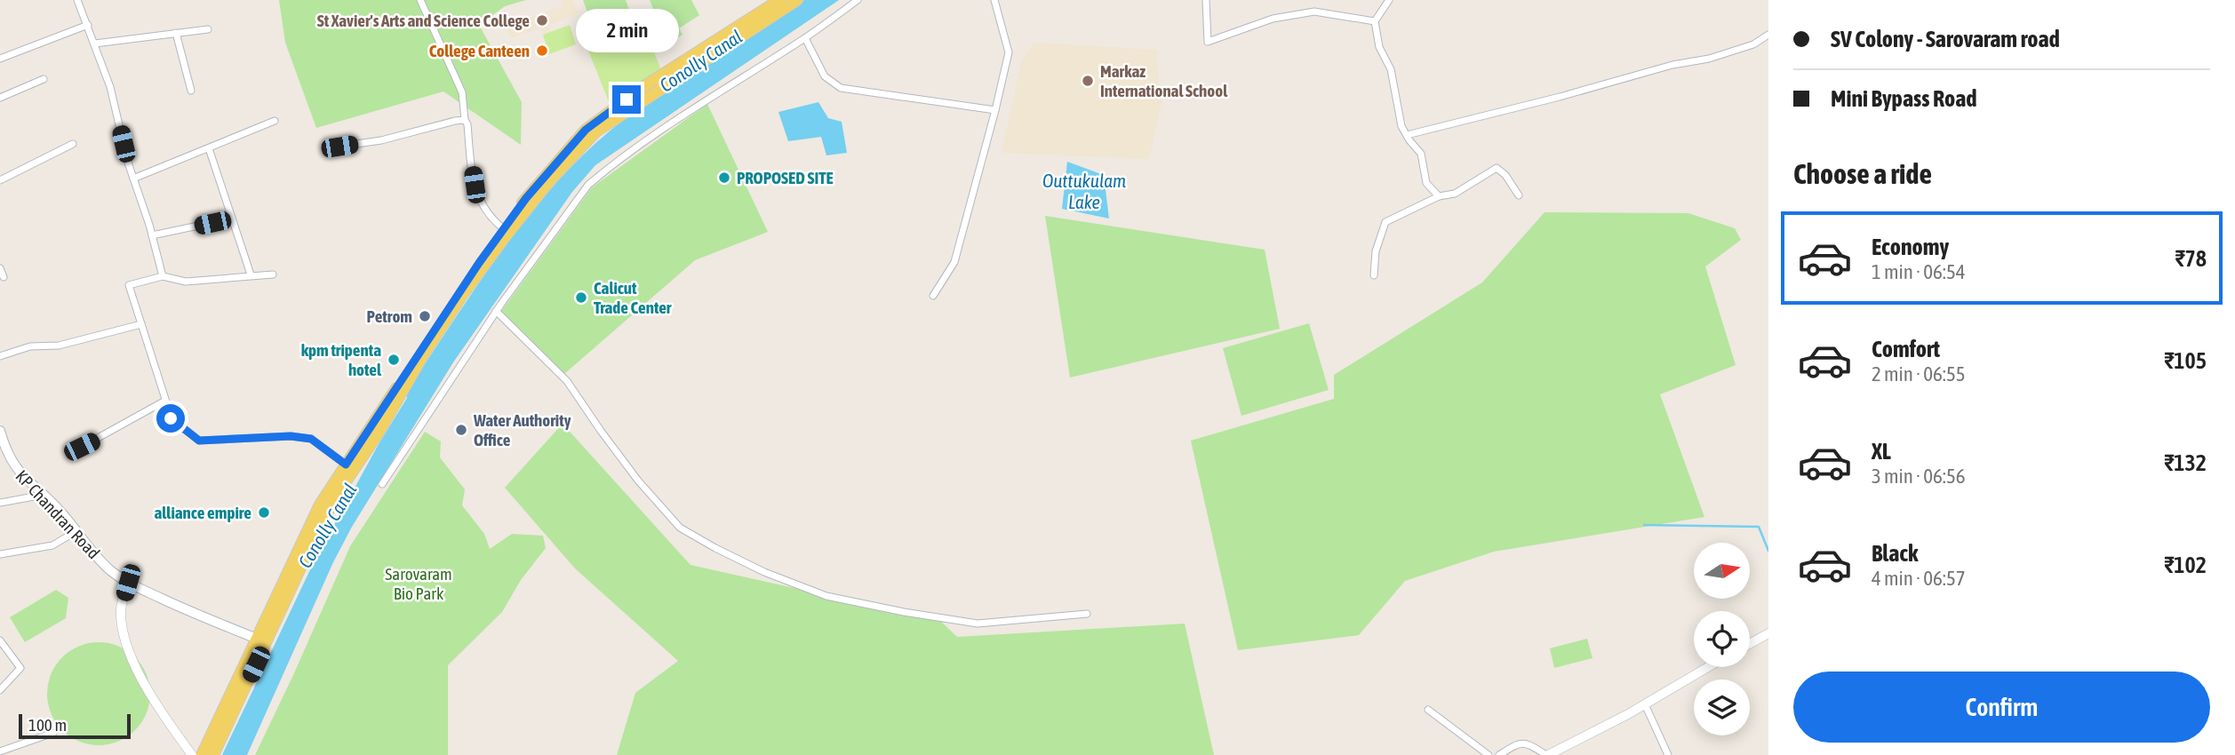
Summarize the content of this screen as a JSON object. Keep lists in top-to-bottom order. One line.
{"streets":{"main road":["KP Chandran Road"]},"water":["Conolly Canal","Outtukulam Lake"],"parks":["Sarovaram Bio Park"],"places":["St Xavier's Arts and Science College","College Canteen","Markaz International School","PROPOSED SITE","Calicut Trade Center","Petrom","kpm tripenta hotel","Water Authority Office","alliance empire"],"scale_bar":"100 m","north":"right","page":{"banner":["SV Colony - Sarovaram road","Mini Bypass Road"],"bubble":"2 min","heading":"Choose a ride","list":[{"name":"Economy","note":"1 min · 06:54","value":"₹78"},{"name":"Comfort","note":"2 min · 06:55","value":"₹105"},{"name":"XL","note":"3 min · 06:56","value":"₹132"},{"name":"Black","note":"4 min · 06:57","value":"₹102"}],"buttons":"Confirm","scale":"100 m"}}
